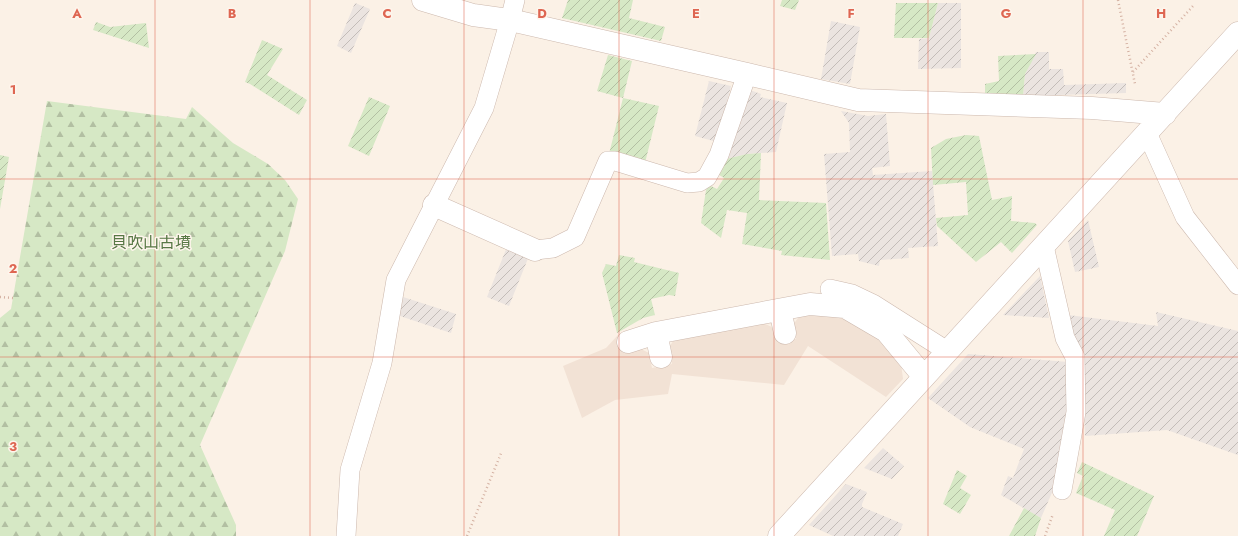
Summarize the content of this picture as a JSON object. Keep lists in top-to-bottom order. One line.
{"parks":["貝吹山古墳"],"grid":{"columns":["A","B","C","D","E","F","G","H"],"rows":["1","2","3"]}}
